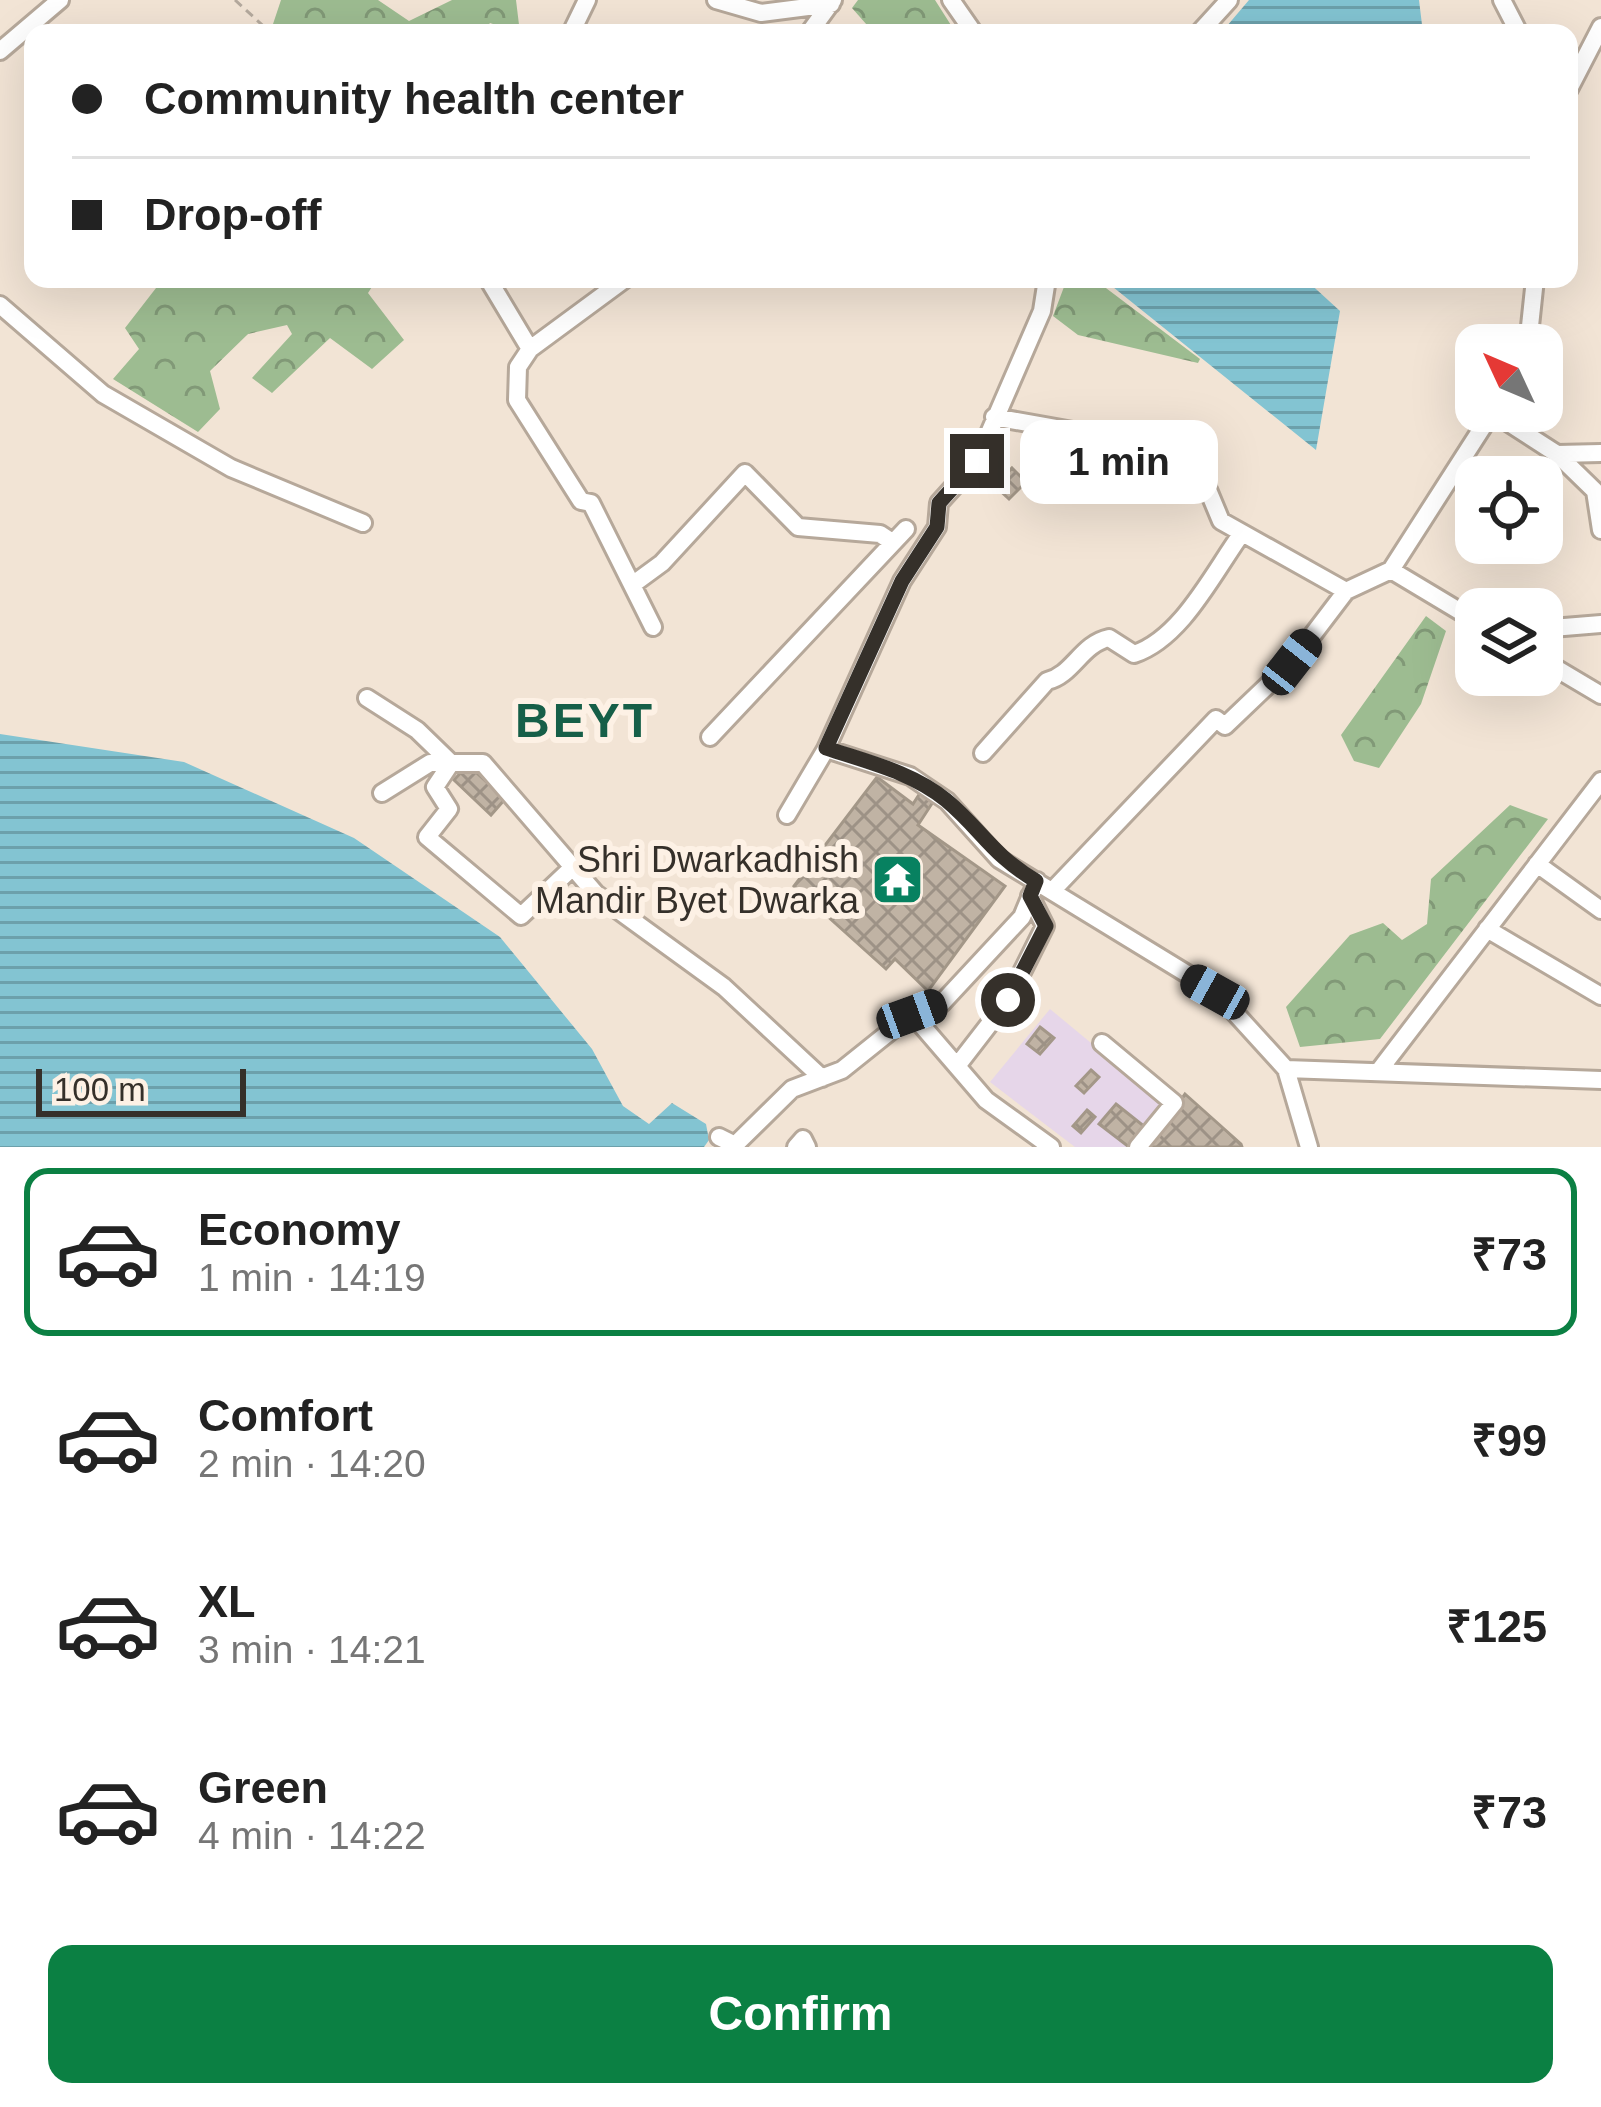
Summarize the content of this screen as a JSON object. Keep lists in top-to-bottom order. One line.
{"districts":["BEYT"],"places":{"temple":["Shri Dwarkadhish Mandir Byet Dwarka"]},"scale_bar":"100 m","north":"top left","page":{"banner":["Community health center","Drop-off"],"bubble":"1 min","scale":"100 m","list":[{"name":"Economy","note":"1 min · 14:19","value":"₹73"},{"name":"Comfort","note":"2 min · 14:20","value":"₹99"},{"name":"XL","note":"3 min · 14:21","value":"₹125"},{"name":"Green","note":"4 min · 14:22","value":"₹73"}],"buttons":"Confirm"}}
